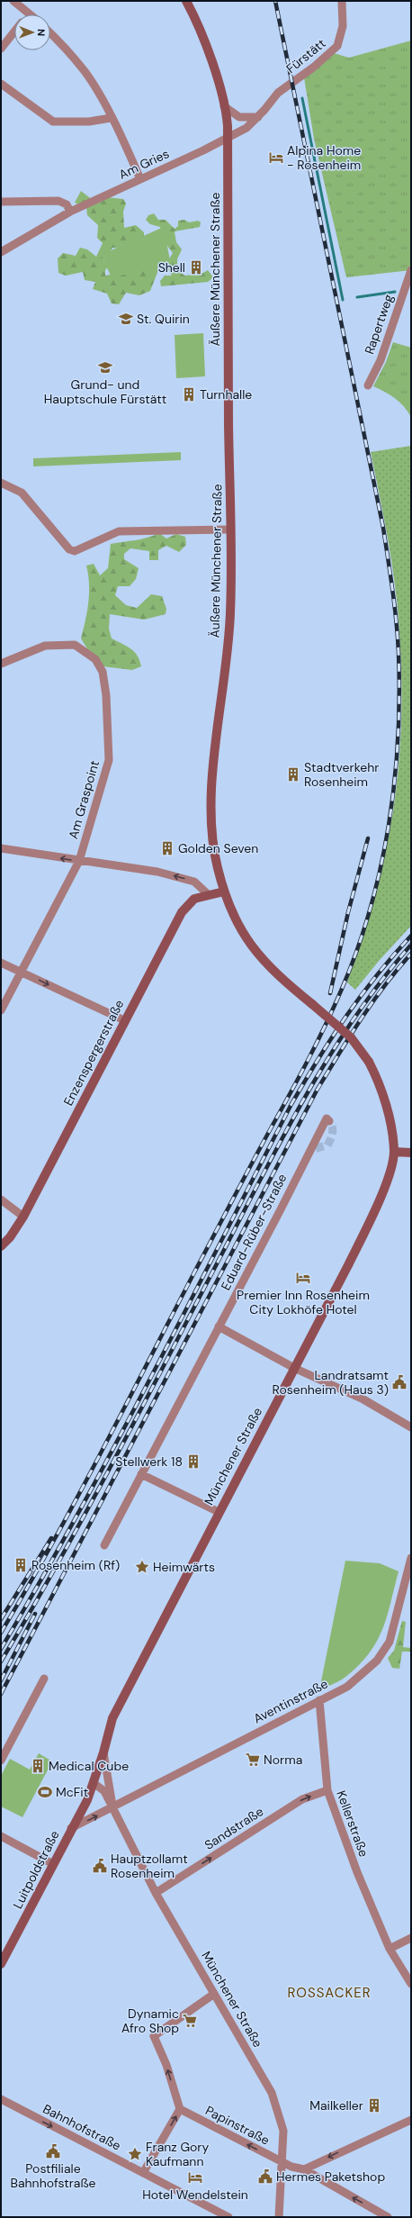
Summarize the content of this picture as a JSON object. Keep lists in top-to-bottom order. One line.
{"streets":{"main road":["Äußere Münchener Straße","Enzenspergerstraße","Münchener Straße","Luitpoldstraße"],"street":["Fürstätt","Am Gries","Rapertweg","Am Graspoint","Eduard-Rüber-Straße","Aventinstraße","Kellerstraße","Sandstraße","Papinstraße","Bahnhofstraße"]},"crossings":[["Fürstätt","Am Gries"],["Fürstätt","Äußere Münchener Straße"],["Am Gries","Äußere Münchener Straße"],["Äußere Münchener Straße","Enzenspergerstraße"],["Äußere Münchener Straße","Münchener Straße"],["Münchener Straße","Aventinstraße"],["Münchener Straße","Sandstraße"],["Münchener Straße","Luitpoldstraße"],["Münchener Straße","Papinstraße"],["Aventinstraße","Kellerstraße"],["Aventinstraße","Luitpoldstraße"],["Kellerstraße","Sandstraße"]],"one_way":["Sandstraße","Papinstraße","Bahnhofstraße"],"districts":["ROSSACKER"],"places":{"hotel":["Alpina Home - Rosenheim","Premier Inn Rosenheim City Lokhöfe Hotel","Hotel Wendelstein"],"building":["Shell","Turnhalle","Stadtverkehr Rosenheim","Golden Seven","Stellwerk 18","Rosenheim (Rf)","Medical Cube","Mailkeller"],"school or university":["St. Quirin","Grund- und Hauptschule Fürstätt"],"public building":["Landratsamt Rosenheim (Haus 3)","Hauptzollamt Rosenheim","Postfiliale Bahnhofstraße","Hermes Paketshop"],"place":["Heimwärts","Franz Gory Kaufmann"],"supermarket":["Norma","Dynamic Afro Shop"],"sports":["McFit"]},"north":"right"}
